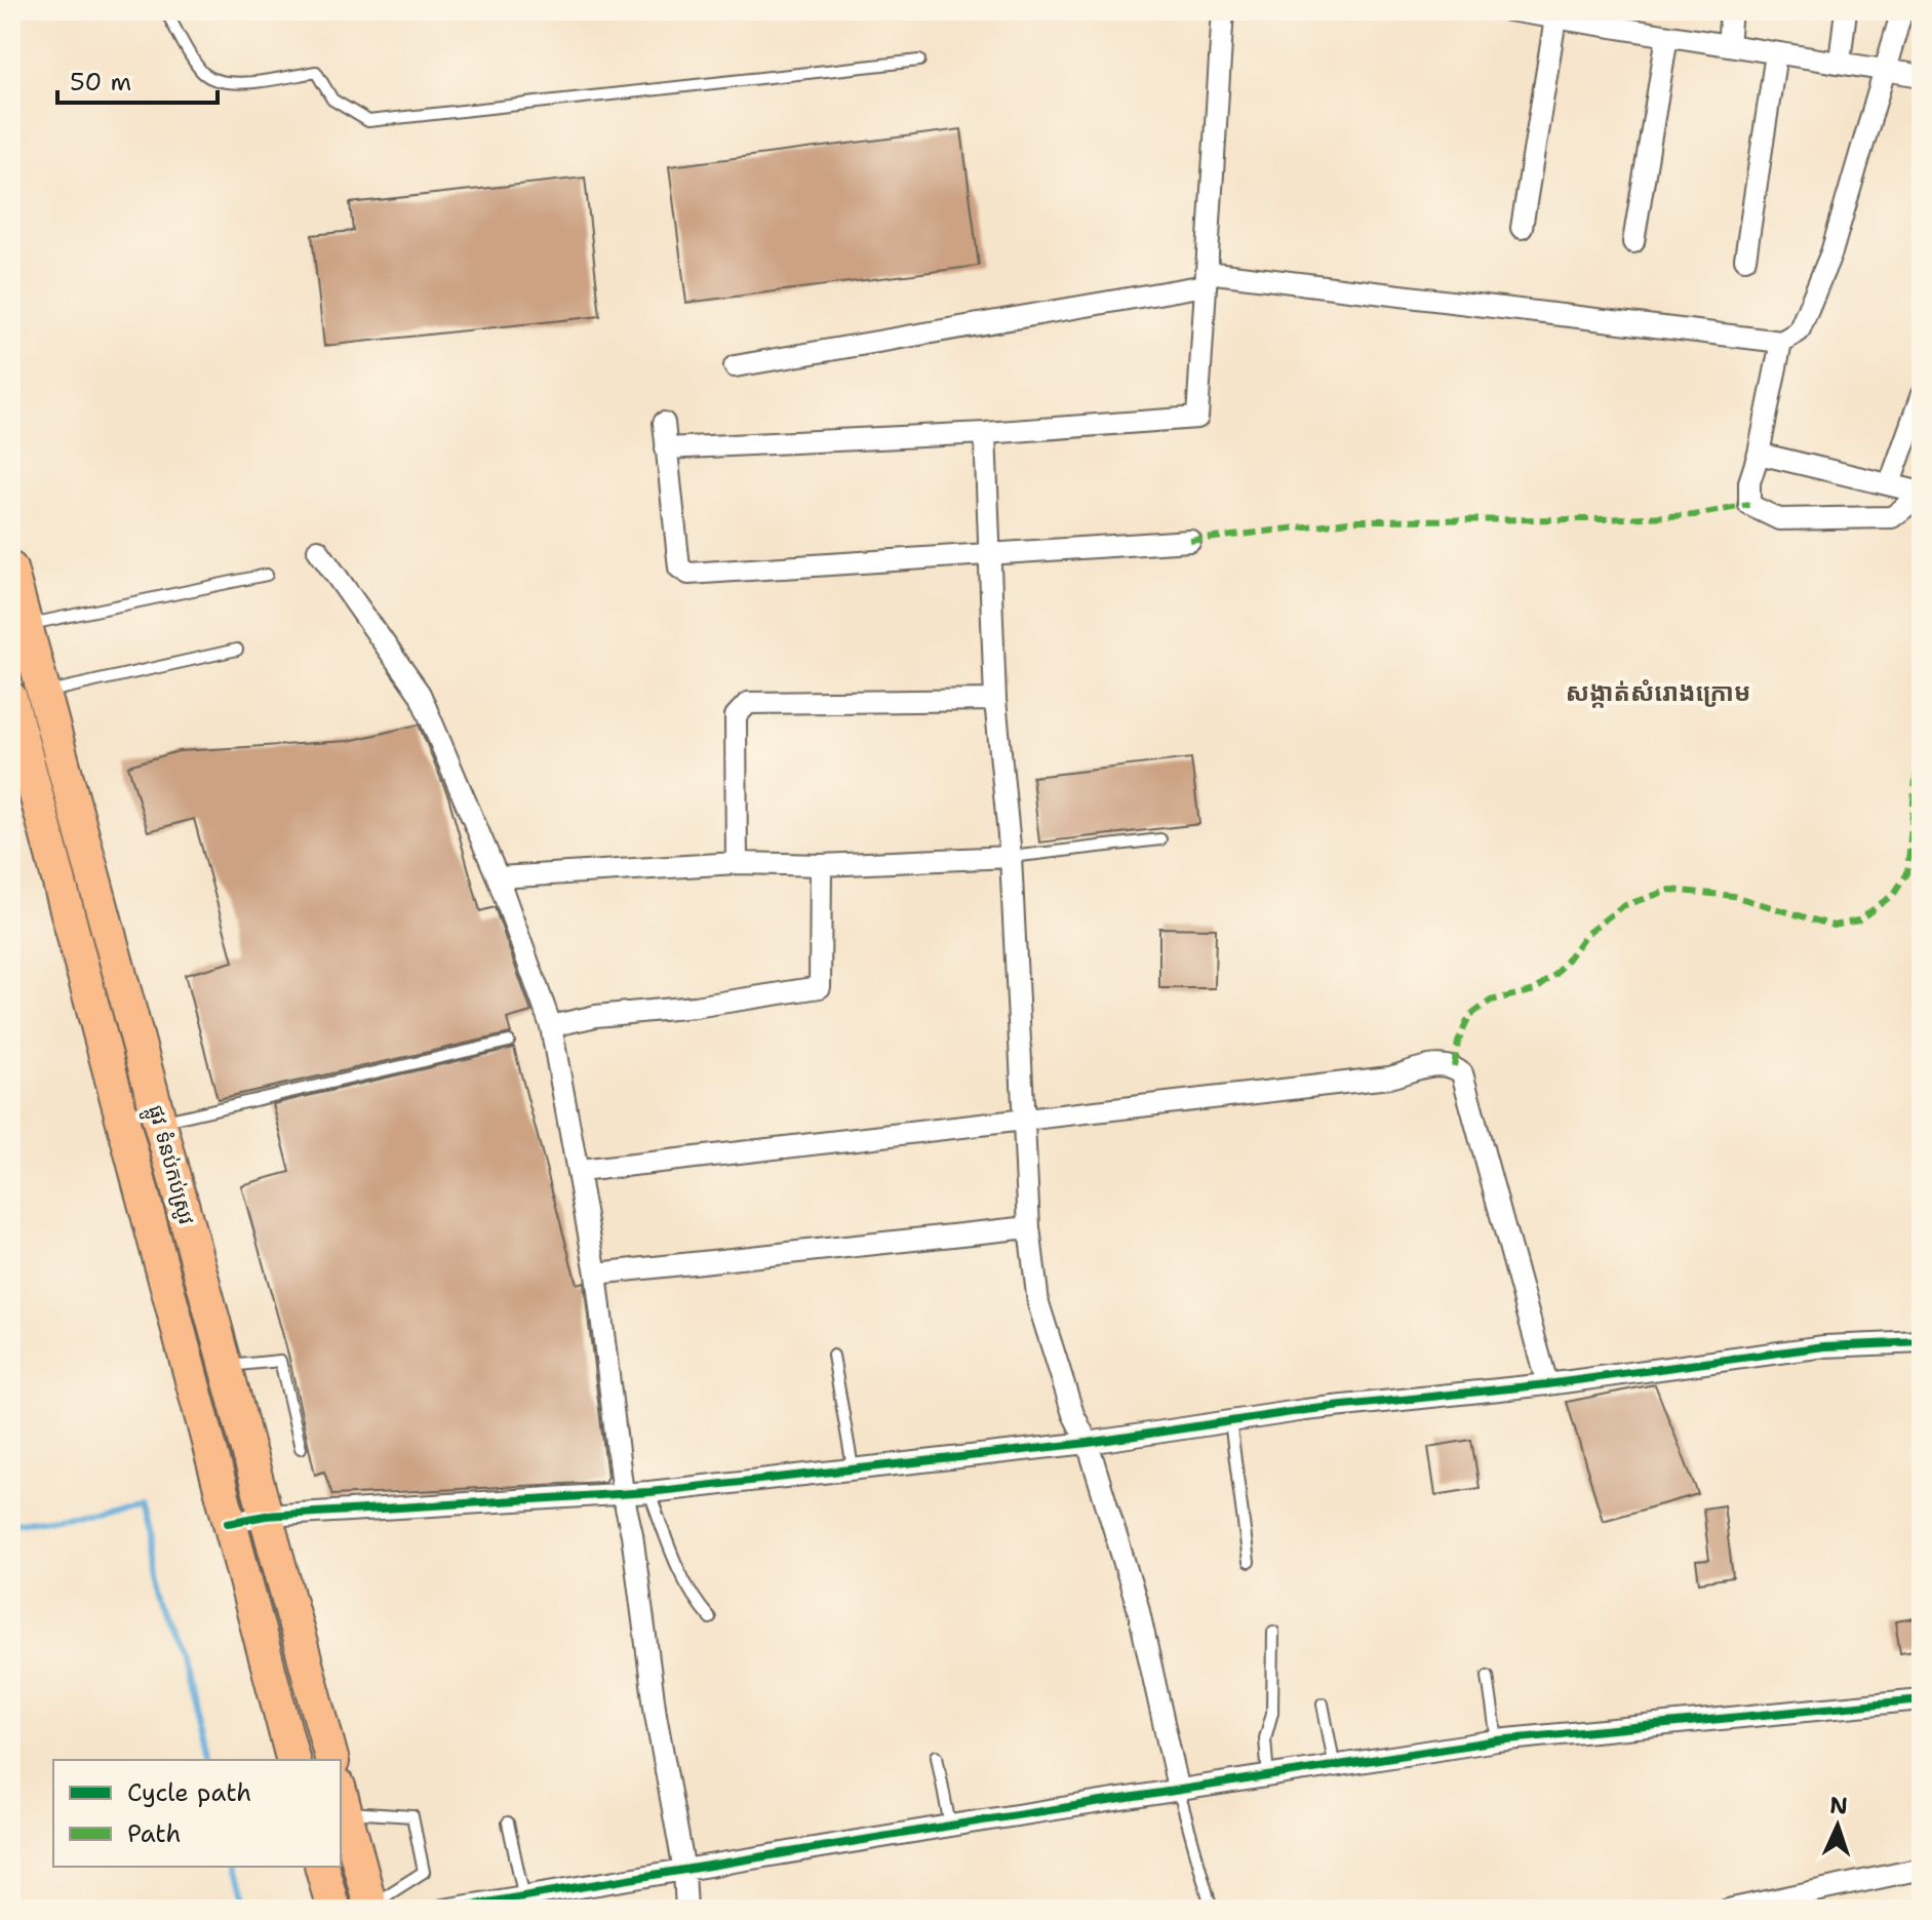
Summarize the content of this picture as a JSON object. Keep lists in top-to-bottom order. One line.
{"streets":{"main road":["ផ្លូវ ទំនប់កប់ស្រូវ"]},"districts":["សង្កាត់សំរោងក្រោម"],"legend":["Cycle path","Path"],"scale_bar":"50 m","north":"top"}
